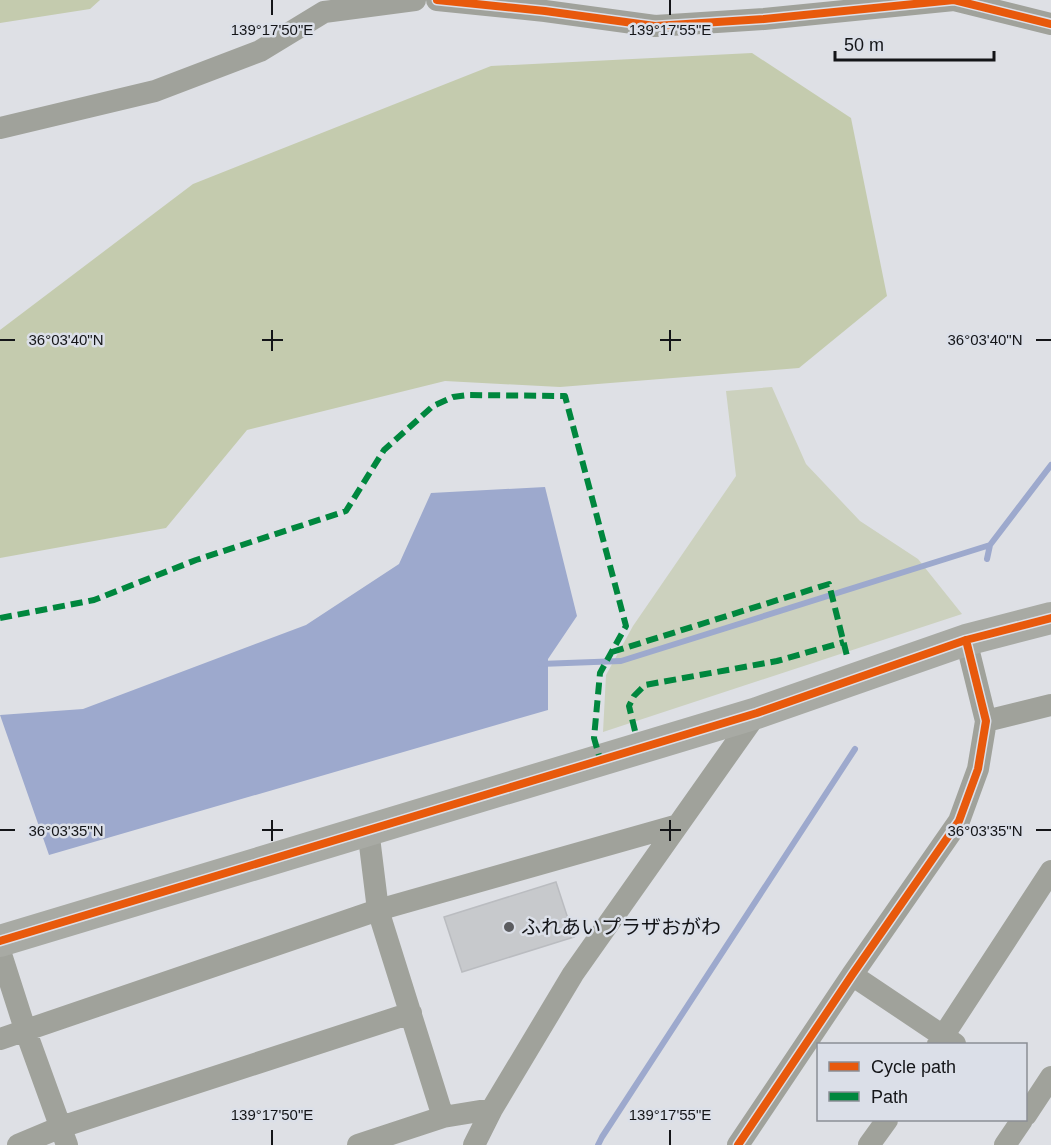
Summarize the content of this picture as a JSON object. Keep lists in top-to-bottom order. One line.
{"places":["ふれあいプラザおがわ"],"legend":["Cycle path","Path"],"scale_bar":"50 m","coordinates":["139°17'50\"E","139°17'55\"E","36°03'40\"N","36°03'35\"N"]}
